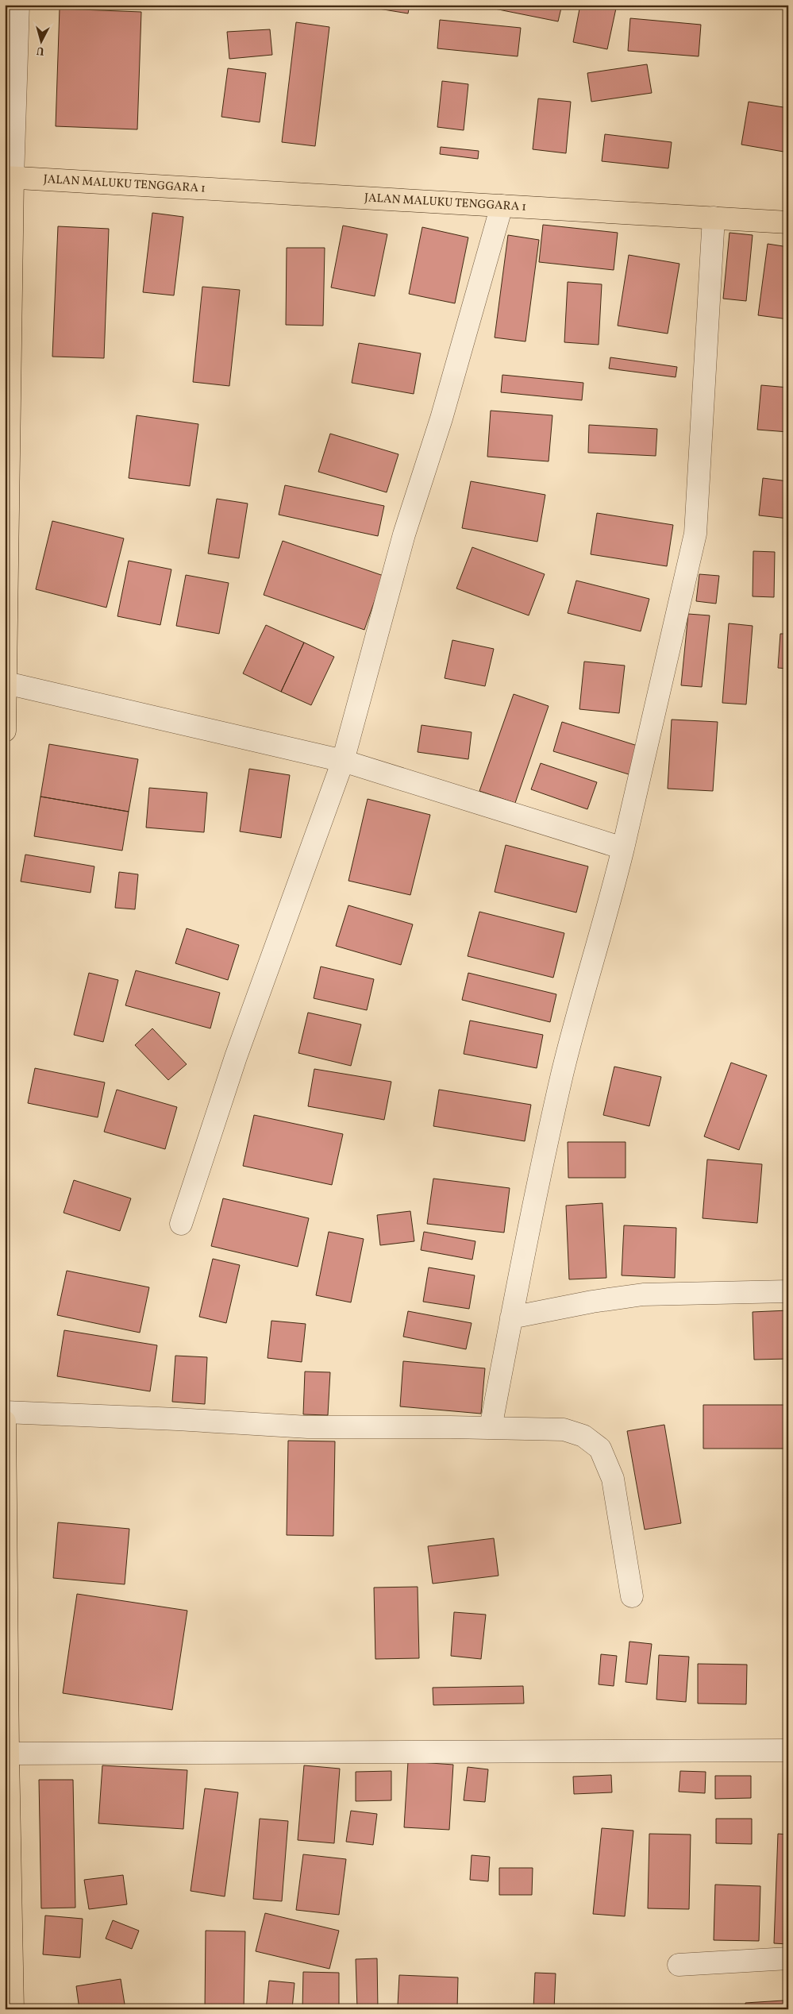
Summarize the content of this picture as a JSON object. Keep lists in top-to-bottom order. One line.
{"streets":{"main road":["JALAN MALUKU TENGGARA 1"]},"north":"bottom"}
